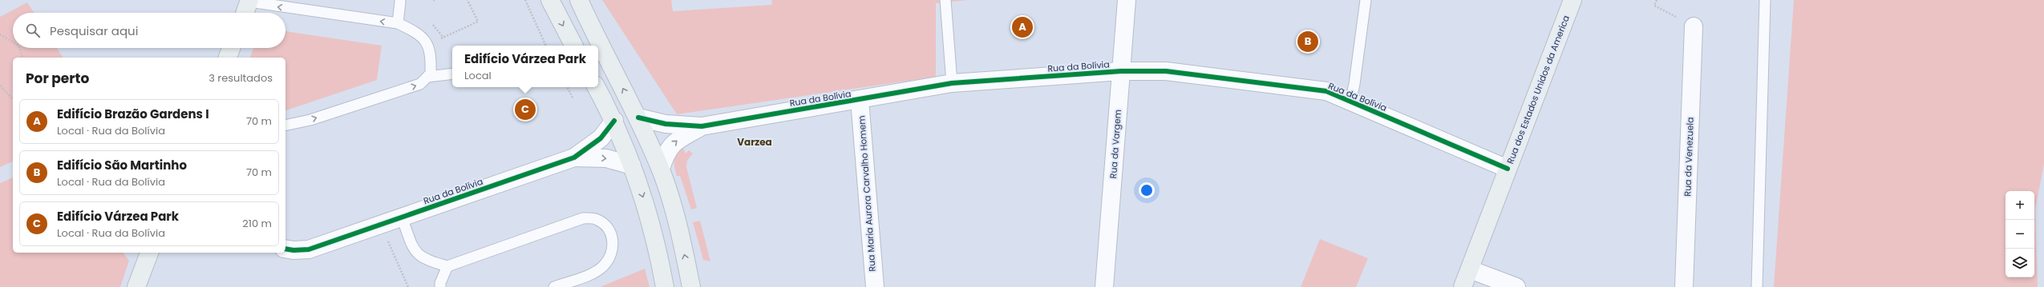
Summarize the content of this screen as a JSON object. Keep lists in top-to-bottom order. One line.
{"streets":{"main road":["Rua dos Estados Unidos da America"],"street":["Rua da Bolívia","Rua da Vargem","Rua da Venezuela","Rua Maria Aurora Carvalho Homem"]},"crossings":[["Rua da Bolívia","Rua dos Estados Unidos da America"],["Rua da Bolívia","Rua da Vargem"],["Rua da Bolívia","Rua Maria Aurora Carvalho Homem"]],"districts":["Varzea"],"page":{"search":"Pesquisar aqui","pins":["A","B","C"],"popup":["Edifício Várzea Park","Local"],"heading":["Por perto","3 resultados"],"list":[{"mark":"A","name":"Edifício Brazão Gardens I","note":"Local · Rua da Bolívia","value":"70 m"},{"mark":"B","name":"Edifício São Martinho","note":"Local · Rua da Bolívia","value":"70 m"},{"mark":"C","name":"Edifício Várzea Park","note":"Local · Rua da Bolívia","value":"210 m"}],"map_buttons":["+","−"]}}
